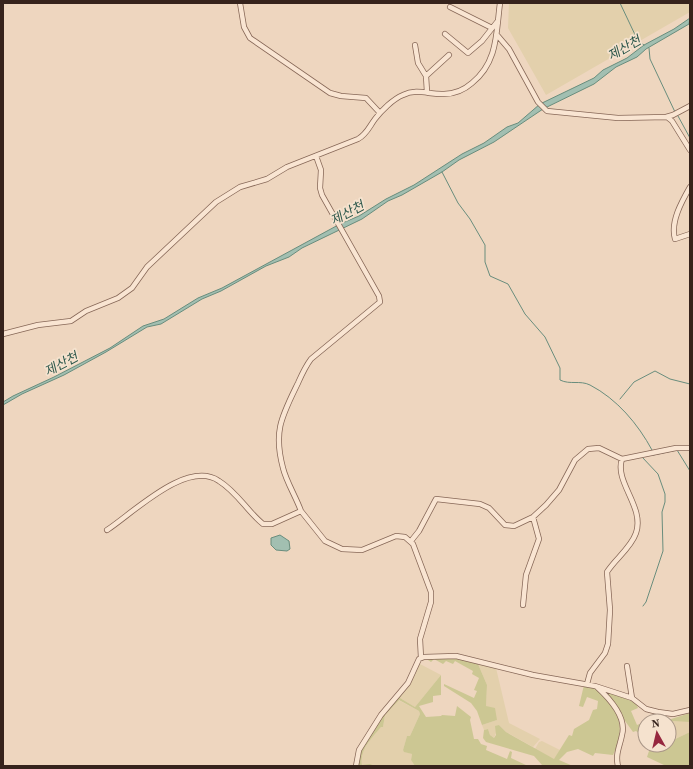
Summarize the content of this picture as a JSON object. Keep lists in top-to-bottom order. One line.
{"water":["제산천"],"north":"top"}
